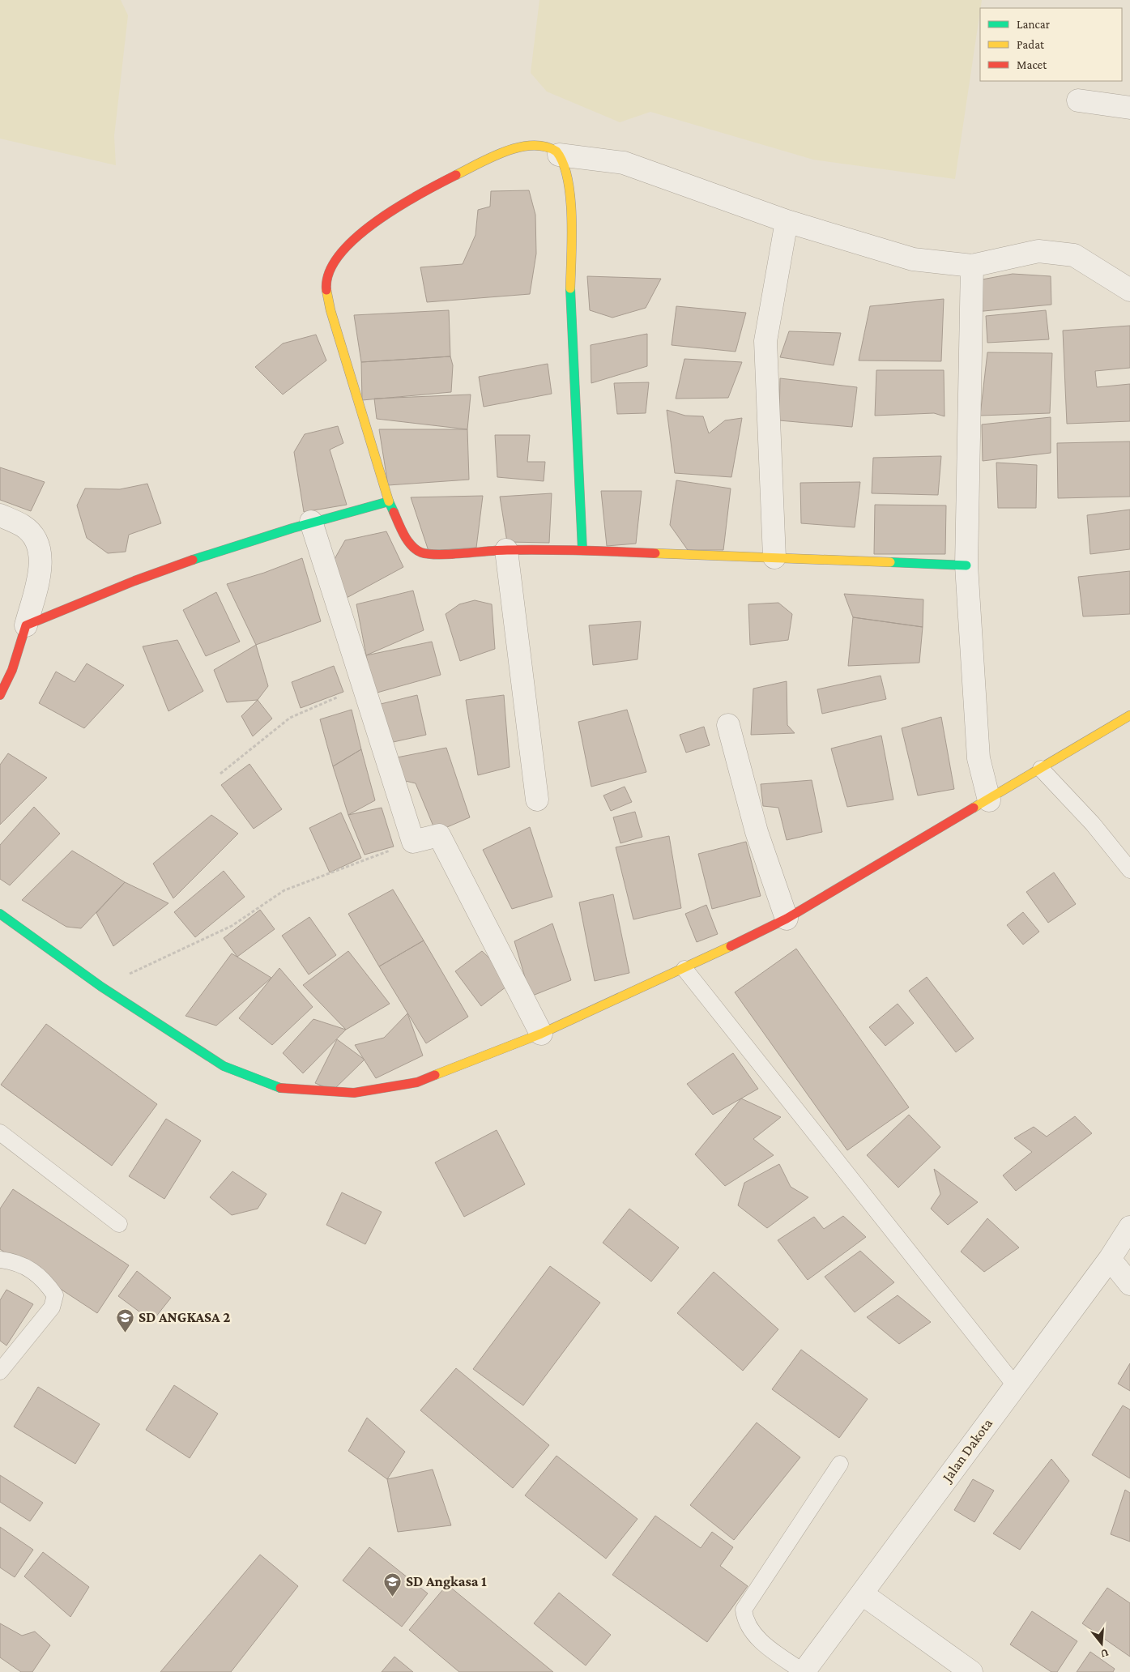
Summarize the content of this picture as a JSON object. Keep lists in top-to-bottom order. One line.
{"streets":{"street":["Jalan Dakota"]},"places":{"school or university":["SD ANGKASA 2","SD Angkasa 1"]},"legend":["Lancar","Padat","Macet"],"north":"bottom"}
